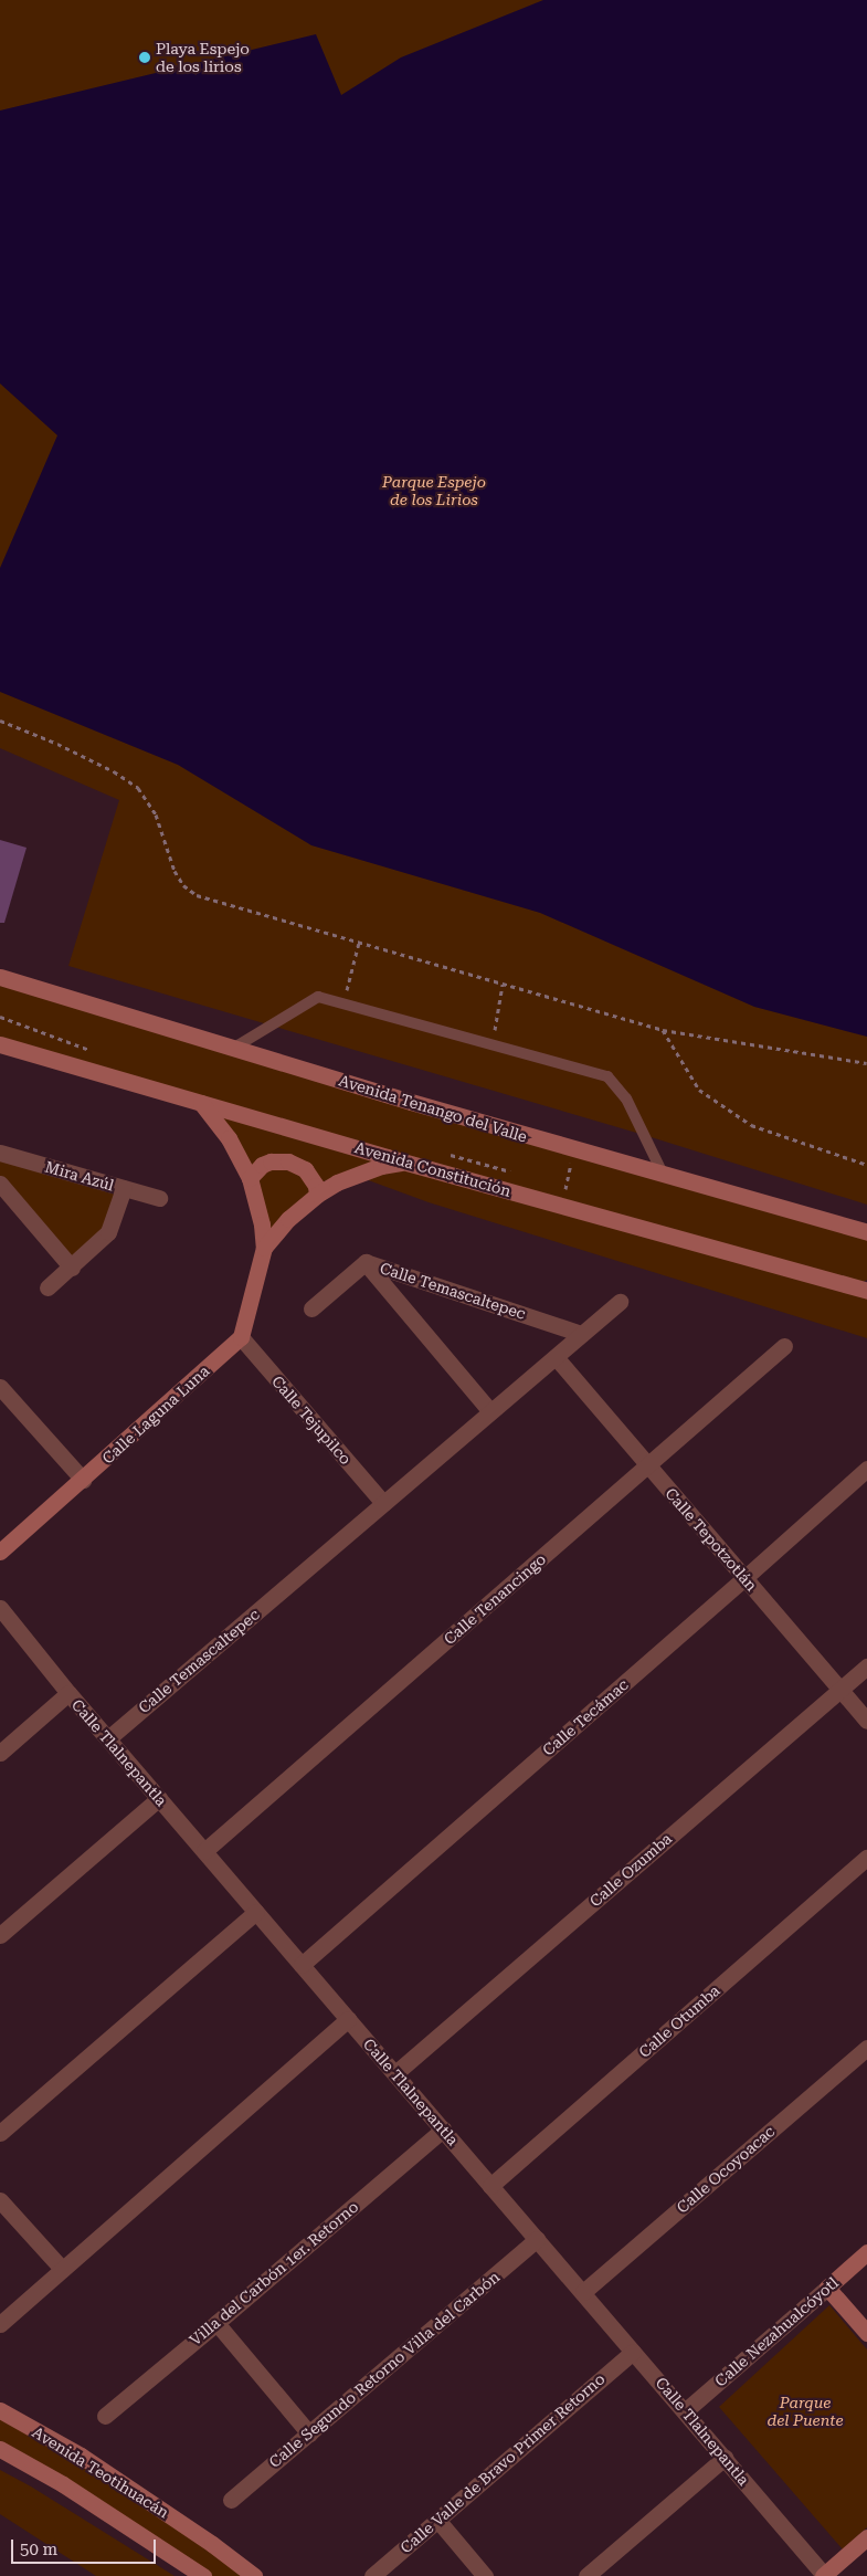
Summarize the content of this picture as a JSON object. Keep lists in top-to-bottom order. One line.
{"streets":{"main road":["Avenida Tenango del Valle","Avenida Constitución","Calle Laguna Luna","Calle Nezahualcóyotl","Avenida Teotihuacán"],"street":["Mira Azúl","Calle Temascaltepec","Calle Tejupilco","Calle Tepotzotlán","Calle Tenancingo","Calle Tecámac","Calle Tlalnepantla","Calle Ozumba","Calle Otumba","Calle Ocoyoacac","Villa del Carbón 1er. Retorno","Calle Segundo Retorno Villa del Carbón","Calle Valle de Bravo Primer Retorno"]},"crossings":[["Calle Temascaltepec","Calle Tejupilco"],["Calle Temascaltepec","Calle Tepotzotlán"],["Calle Temascaltepec","Calle Tlalnepantla"],["Calle Laguna Luna","Calle Tejupilco"],["Calle Tepotzotlán","Calle Tenancingo"],["Calle Tepotzotlán","Calle Tecámac"],["Calle Tepotzotlán","Calle Ozumba"],["Calle Tenancingo","Calle Tlalnepantla"],["Calle Tecámac","Calle Tlalnepantla"],["Calle Tlalnepantla","Calle Ozumba"],["Calle Tlalnepantla","Calle Otumba"],["Calle Tlalnepantla","Calle Ocoyoacac"],["Calle Tlalnepantla","Villa del Carbón 1er. Retorno"],["Calle Tlalnepantla","Calle Nezahualcóyotl"],["Calle Tlalnepantla","Calle Segundo Retorno Villa del Carbón"],["Calle Tlalnepantla","Calle Valle de Bravo Primer Retorno"]],"parks":["Parque Espejo de los Lirios","Parque del Puente"],"places":["Playa Espejo de los lirios"],"scale_bar":"50 m"}
